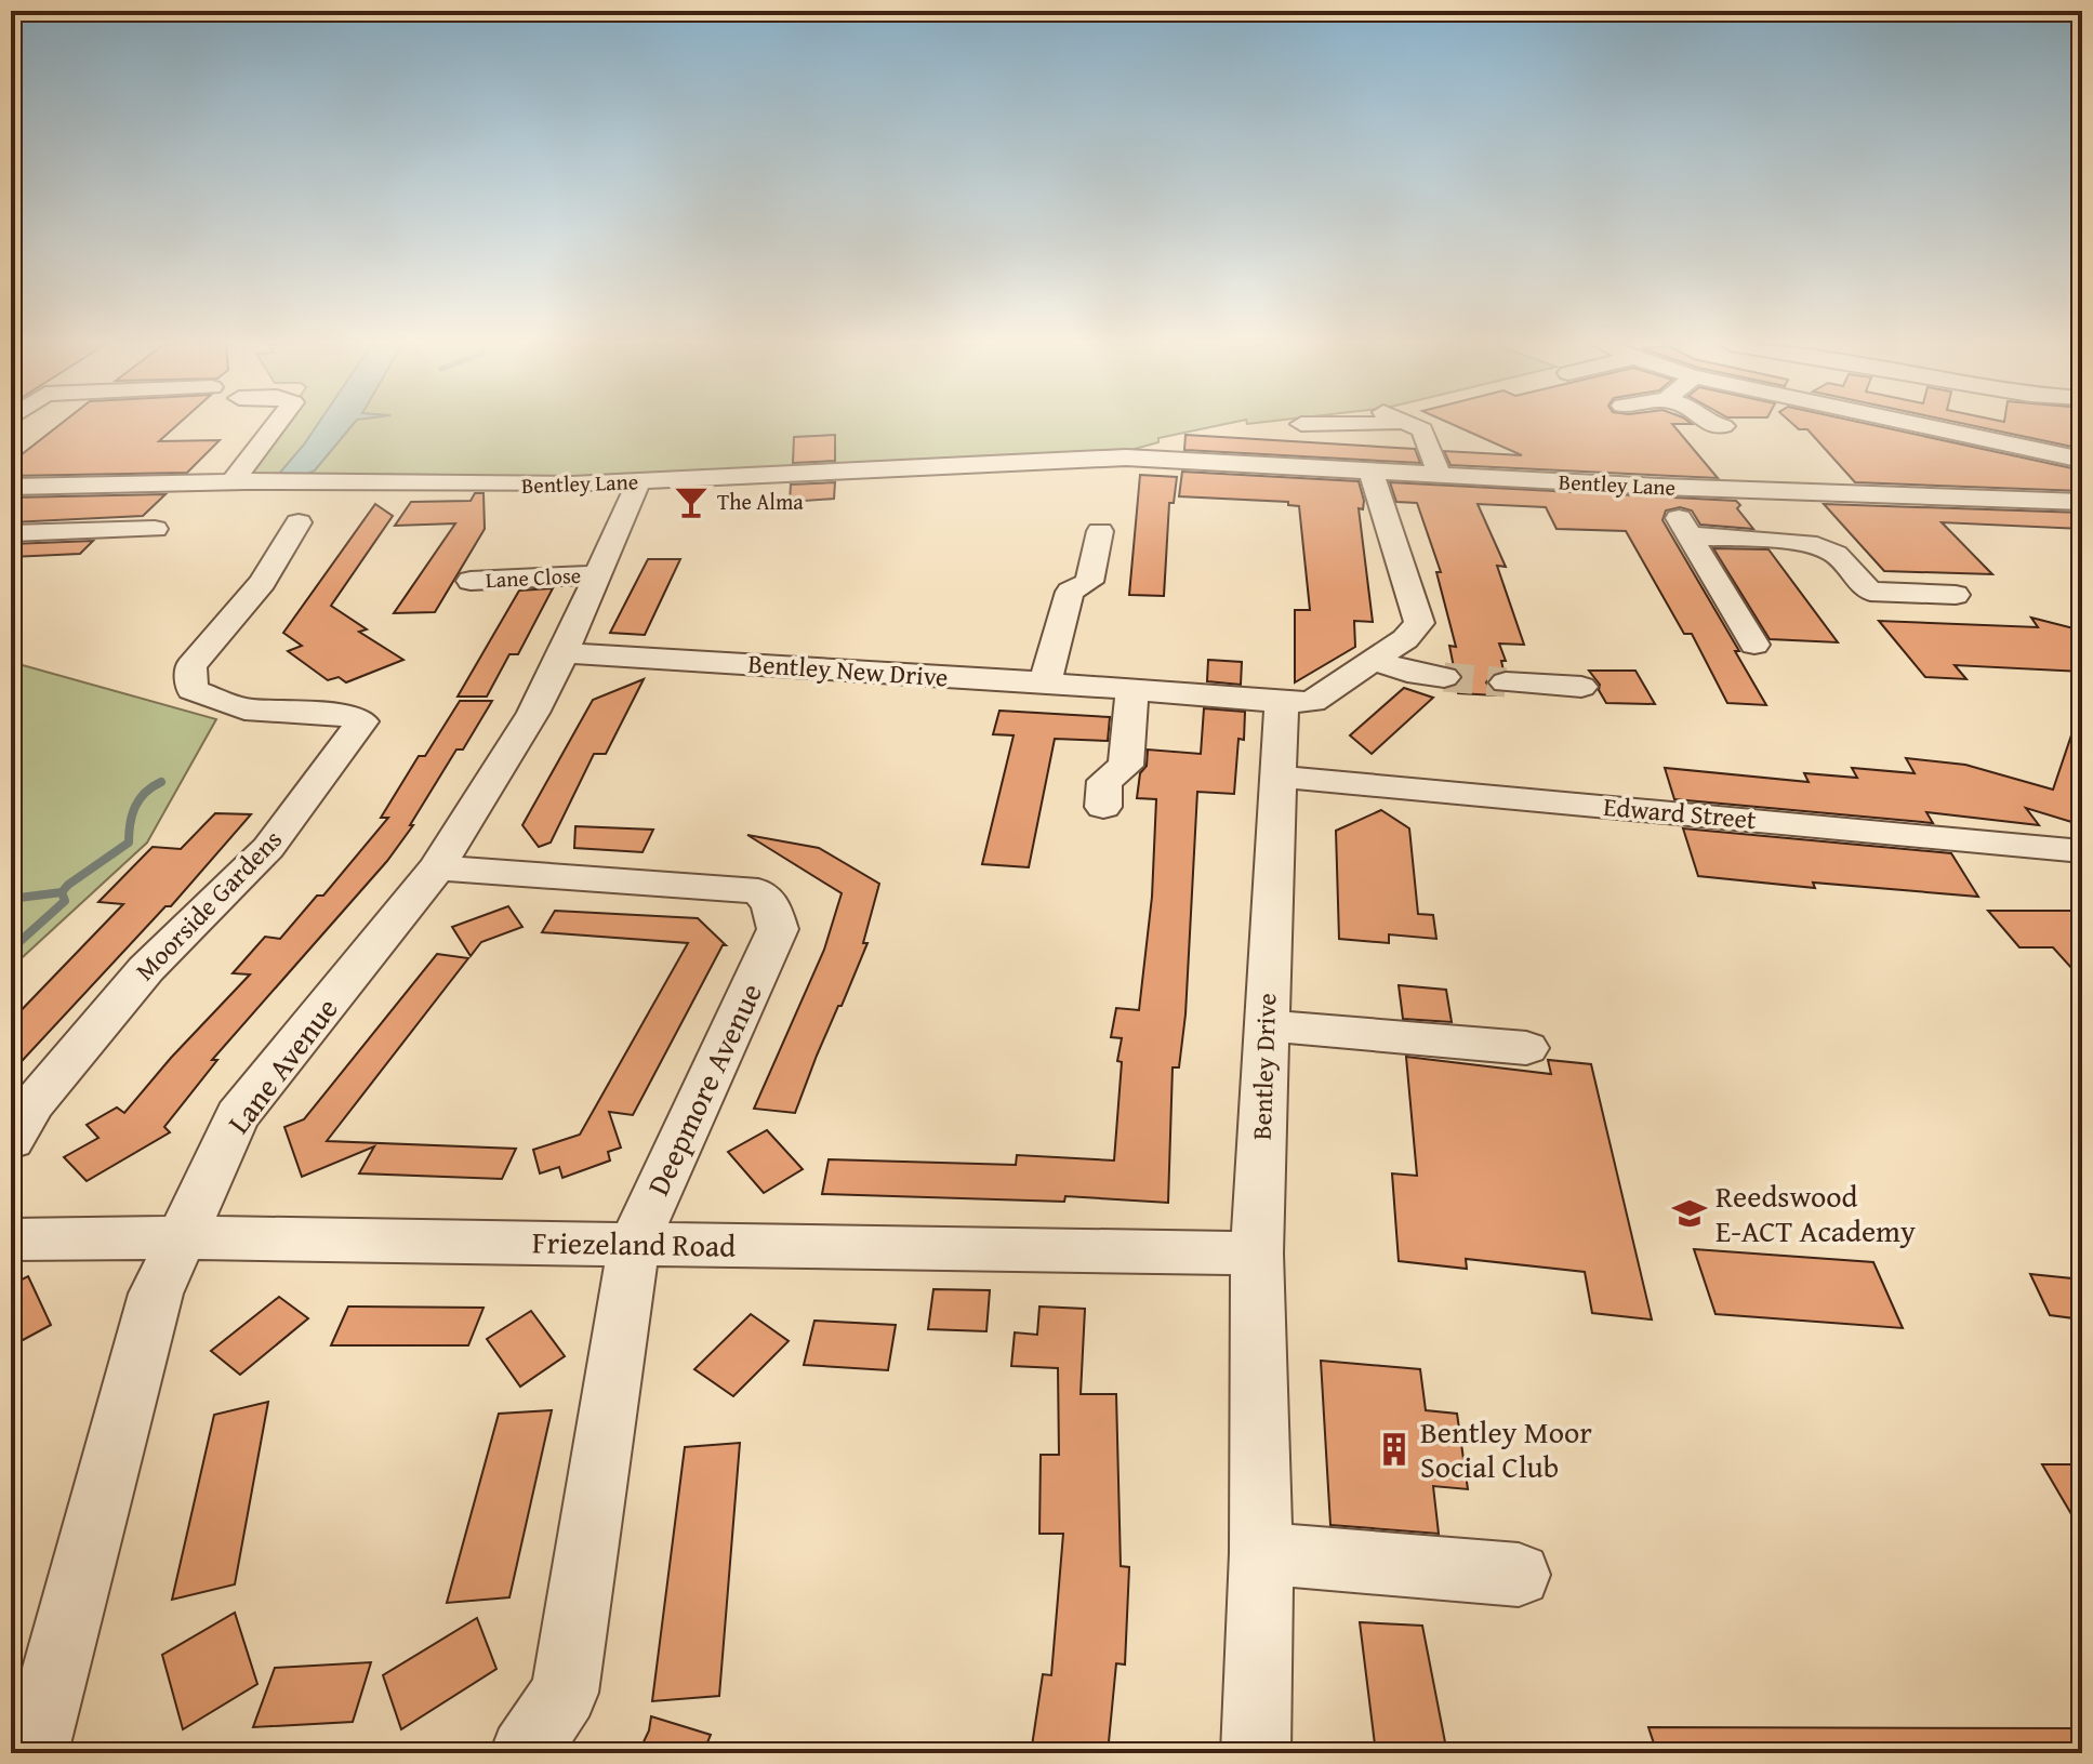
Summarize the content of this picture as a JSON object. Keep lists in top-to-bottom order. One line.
{"streets":{"street":["Bentley Lane","Lane Close","Bentley New Drive","Edward Street","Moorside Gardens","Lane Avenue","Bentley Drive","Deepmore Avenue","Friezeland Road"]},"crossings":[["Bentley Lane","Lane Avenue"],["Lane Close","Lane Avenue"],["Bentley New Drive","Lane Avenue"],["Bentley New Drive","Bentley Drive"],["Edward Street","Bentley Drive"],["Lane Avenue","Deepmore Avenue"],["Lane Avenue","Friezeland Road"],["Bentley Drive","Friezeland Road"],["Deepmore Avenue","Friezeland Road"]],"places":{"bar":["The Alma"],"school or university":["Reedswood E-ACT Academy"],"building":["Bentley Moor Social Club"]}}
